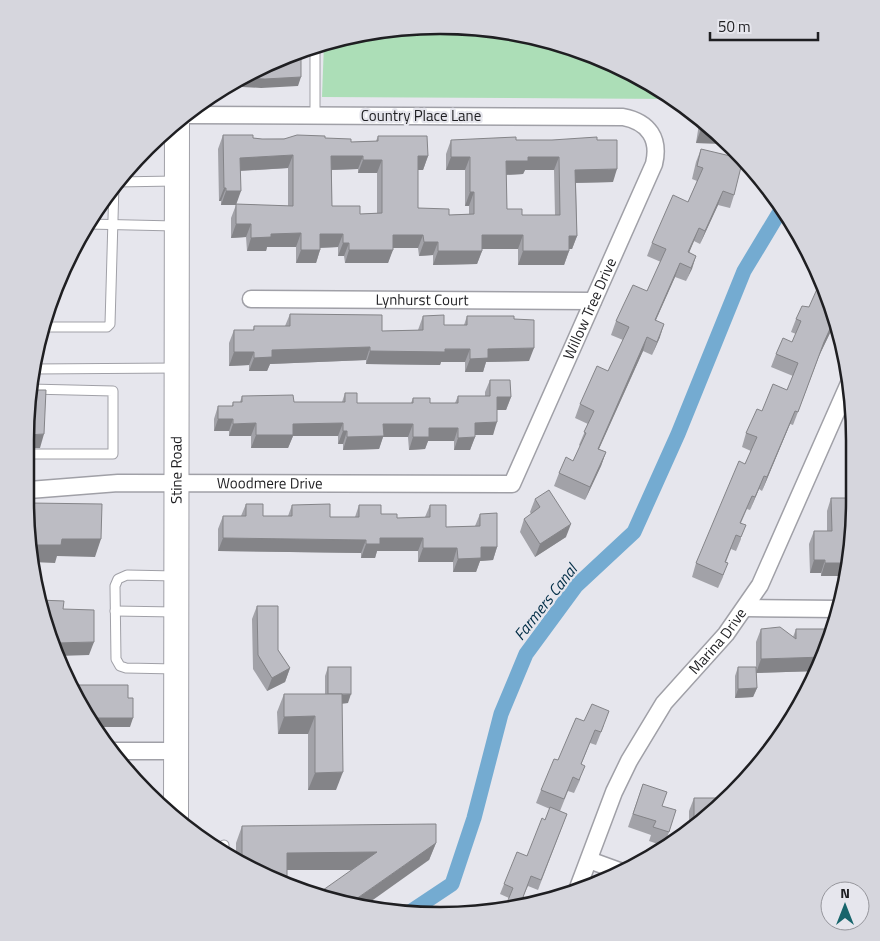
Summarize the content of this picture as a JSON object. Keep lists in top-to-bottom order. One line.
{"streets":{"main road":["Stine Road"],"street":["Country Place Lane","Lynhurst Court","Willow Tree Drive","Woodmere Drive","Marina Drive"]},"crossings":[["Country Place Lane","Willow Tree Drive"],["Lynhurst Court","Willow Tree Drive"],["Willow Tree Drive","Woodmere Drive"],["Stine Road","Woodmere Drive"]],"water":["Farmers Canal"],"scale_bar":"50 m","north":"top"}
